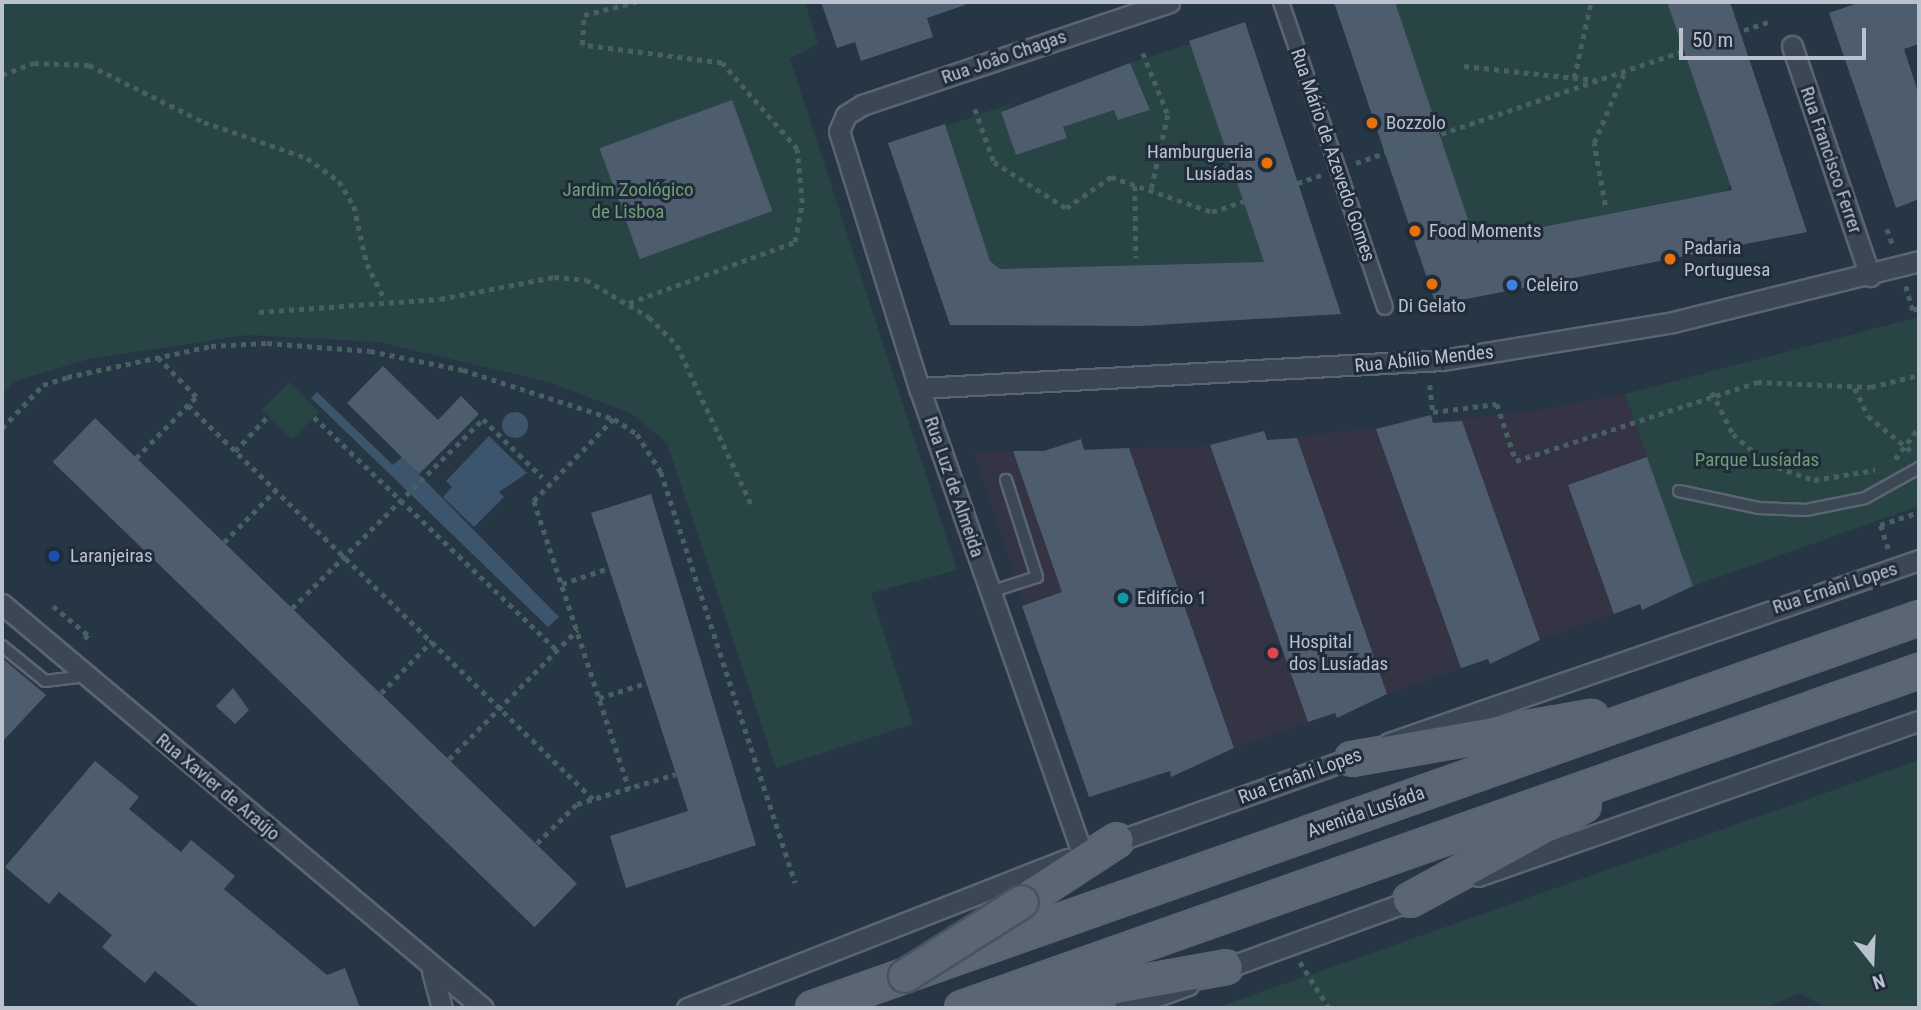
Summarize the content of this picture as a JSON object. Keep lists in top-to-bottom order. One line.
{"streets":{"main road":["Avenida Lusíada"],"street":["Rua João Chagas","Rua Mário de Azevedo Gomes","Rua Francisco Ferrer","Rua Abílio Mendes","Rua Luz de Almeida","Rua Ernâni Lopes","Rua Xavier de Araújo"]},"crossings":[["Rua João Chagas","Rua Luz de Almeida"],["Rua Francisco Ferrer","Rua Abílio Mendes"],["Rua Abílio Mendes","Rua Luz de Almeida"],["Rua Luz de Almeida","Rua Ernâni Lopes"]],"parks":["Jardim Zoológico de Lisboa","Parque Lusíadas"],"places":["Bozzolo","Hamburgueria Lusíadas","Food Moments","Padaria Portuguesa","Di Gelato","Celeiro","Laranjeiras","Edifício 1","Hospital dos Lusíadas"],"scale_bar":"50 m","north":"bottom"}
